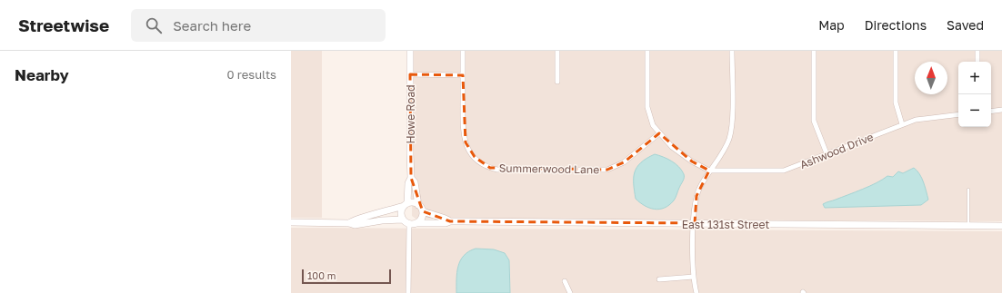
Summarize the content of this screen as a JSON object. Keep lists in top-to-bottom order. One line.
{"streets":{"street":["Howe Road","Ashwood Drive","Summerwood Lane","East 131st Street"]},"crossings":[["Howe Road","East 131st Street"]],"scale_bar":"100 m","north":"top","page":{"header":"Streetwise","search":"Search here","nav":["Map","Directions","Saved"],"heading":["Nearby","0 results"],"map_buttons":["+","−"],"scale":"100 m"}}
